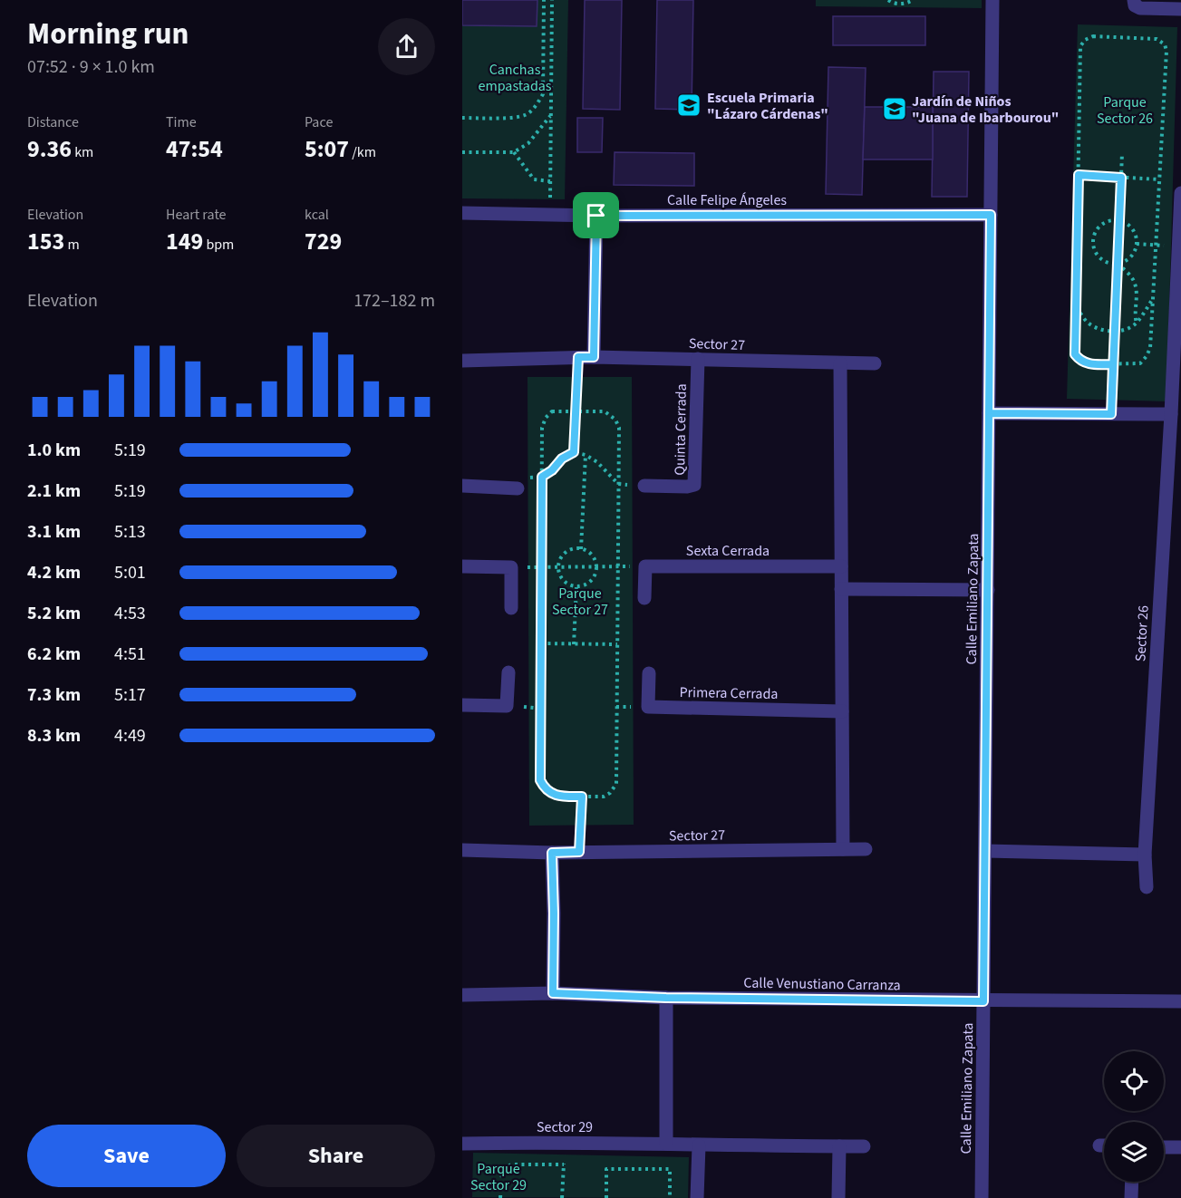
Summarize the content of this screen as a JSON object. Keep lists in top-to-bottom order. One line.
{"streets":{"street":["Calle Felipe Ángeles","Sector 27","Quinta Cerrada","Sexta Cerrada","Calle Emiliano Zapata","Sector 26","Primera Cerrada","Calle Venustiano Carranza","Sector 29"]},"crossings":[["Calle Felipe Ángeles","Calle Emiliano Zapata"],["Sector 27","Quinta Cerrada"],["Calle Emiliano Zapata","Calle Venustiano Carranza"]],"parks":["Canchas empastadas","Parque Sector 26","Parque Sector 27","Parque Sector 29"],"places":{"school or university":["Escuela Primaria \"Lázaro Cárdenas\"","Jardín de Niños \"Juana de Ibarbourou\""]},"page":{"heading":["Morning run","07:52 · 9 × 1.0 km"],"stats":[["Distance","9.36 km"],["Time","47:54"],["Pace","5:07 /km"],["Elevation","153 m"],["Heart rate","149 bpm"],["kcal","729"]],"chart":["Elevation","172–182 m"],"list":[{"name":"1.0 km","note":"5:19"},{"name":"2.1 km","note":"5:19"},{"name":"3.1 km","note":"5:13"},{"name":"4.2 km","note":"5:01"},{"name":"5.2 km","note":"4:53"},{"name":"6.2 km","note":"4:51"},{"name":"7.3 km","note":"5:17"},{"name":"8.3 km","note":"4:49"}],"buttons":["Save","Share"]}}
